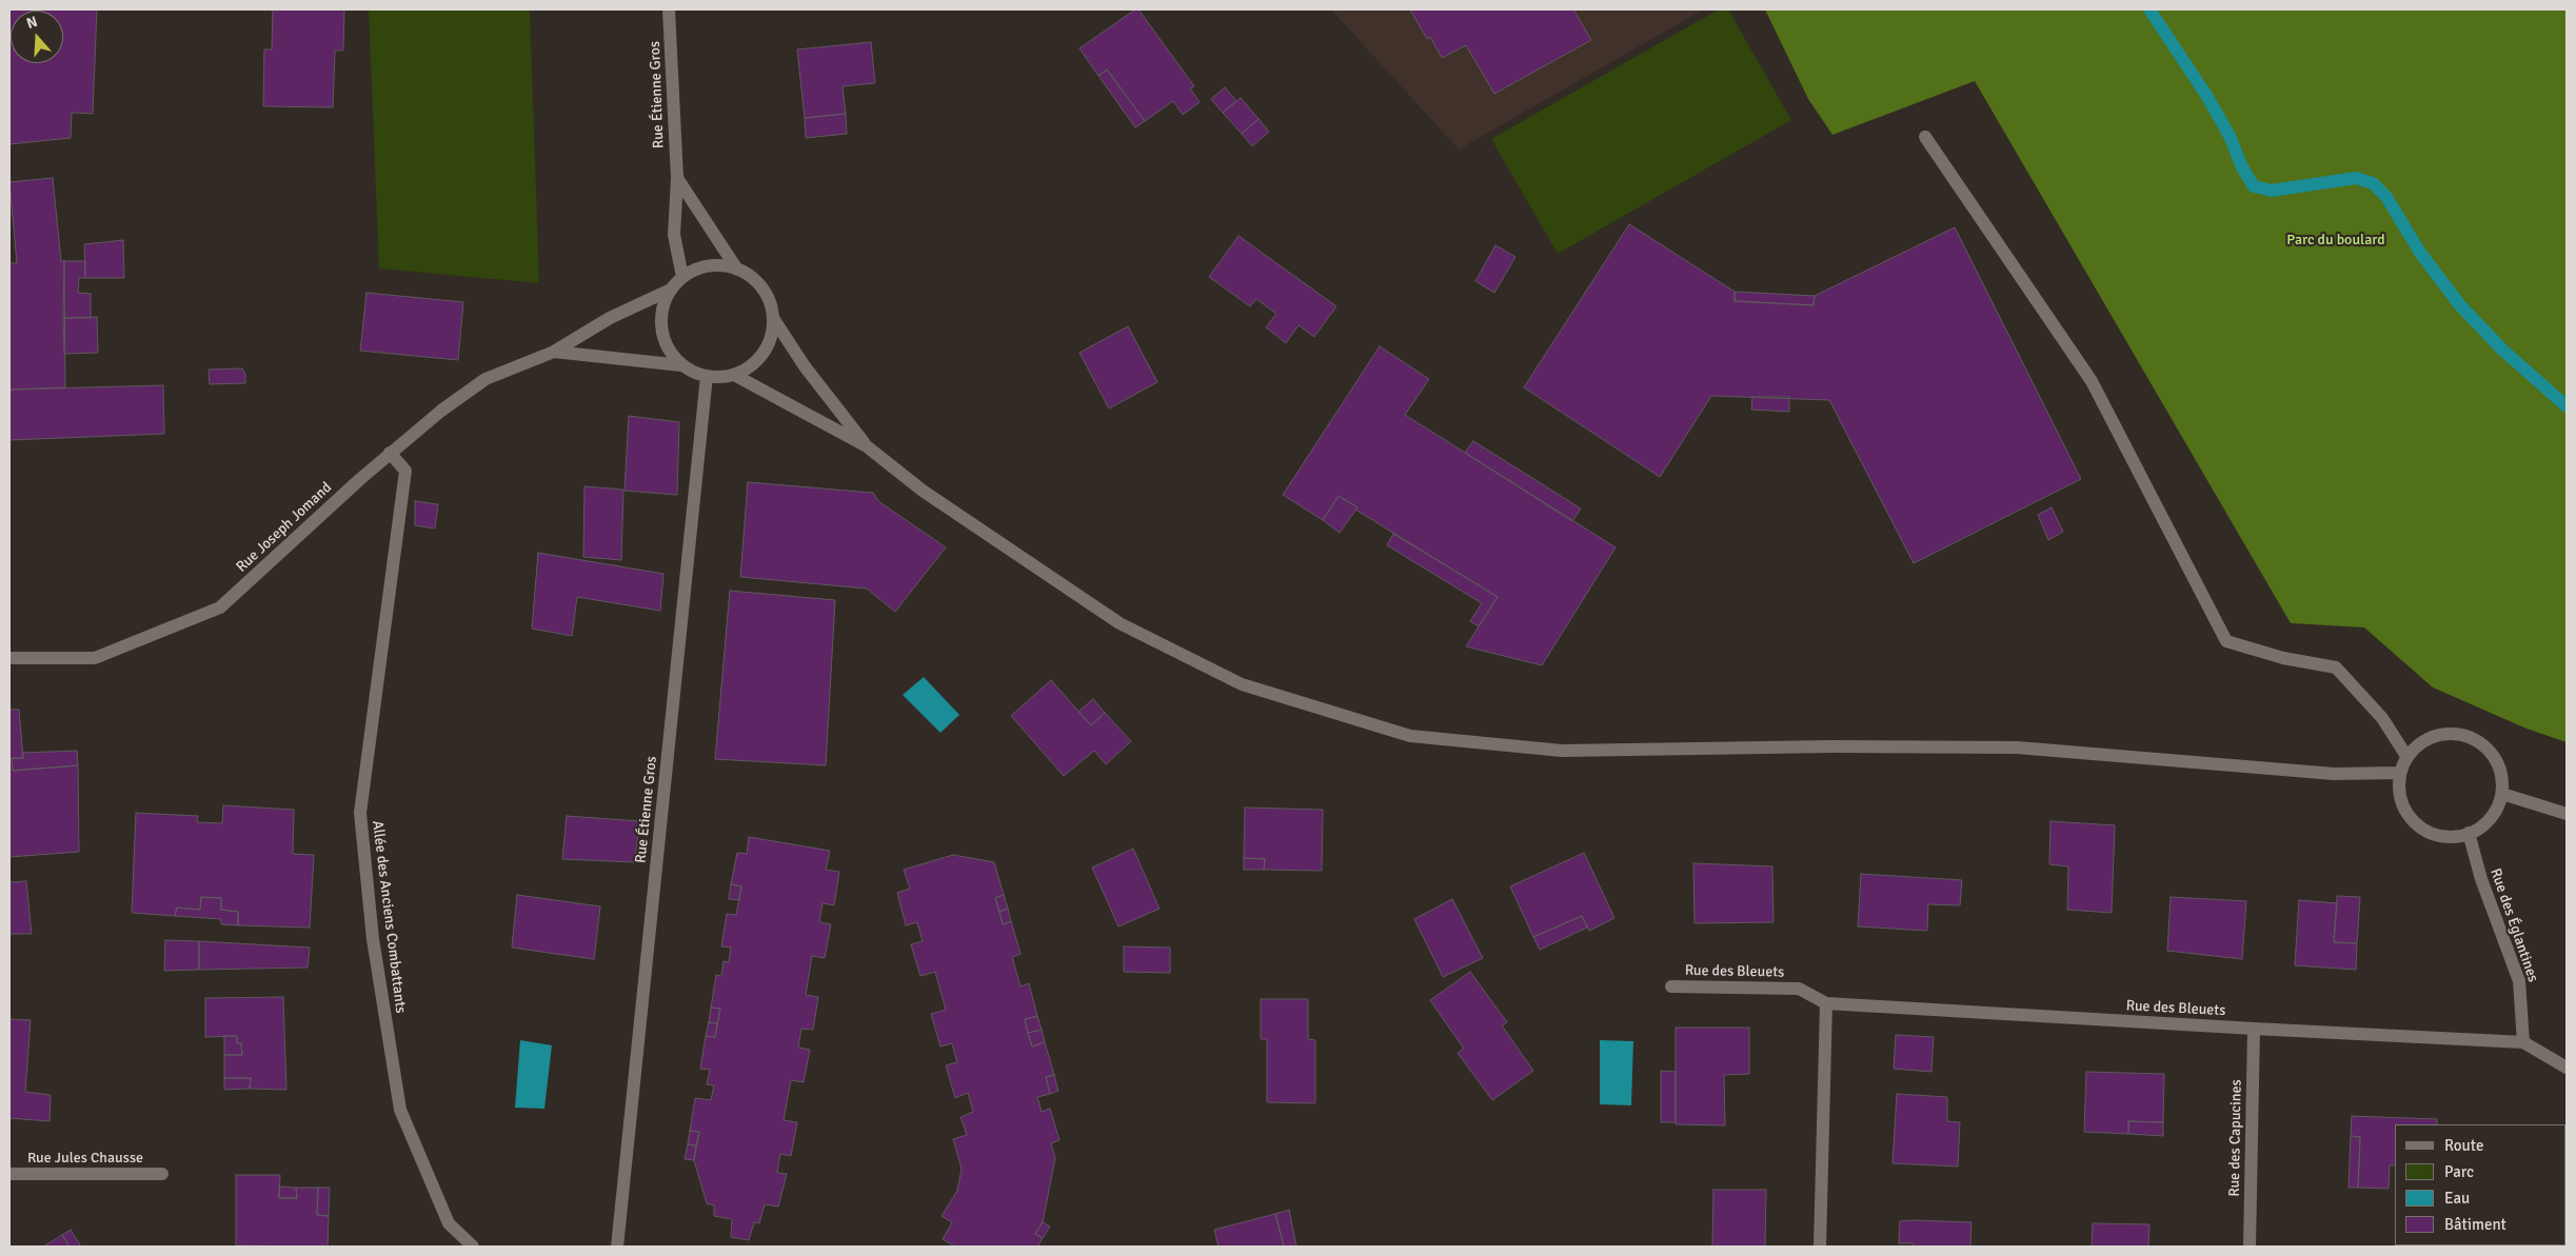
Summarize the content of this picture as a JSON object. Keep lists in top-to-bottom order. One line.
{"streets":{"street":["Rue Étienne Gros","Rue Joseph Jomand","Allée des Anciens Combattants","Rue des Églantines","Rue des Bleuets","Rue des Capucines","Rue Jules Chausse"]},"crossings":[["Rue Étienne Gros","Rue Joseph Jomand"],["Rue Joseph Jomand","Allée des Anciens Combattants"],["Rue des Églantines","Rue des Bleuets"],["Rue des Bleuets","Rue des Capucines"]],"parks":["Parc du boulard"],"legend":["Route","Parc","Eau","Bâtiment"],"north":"top"}
